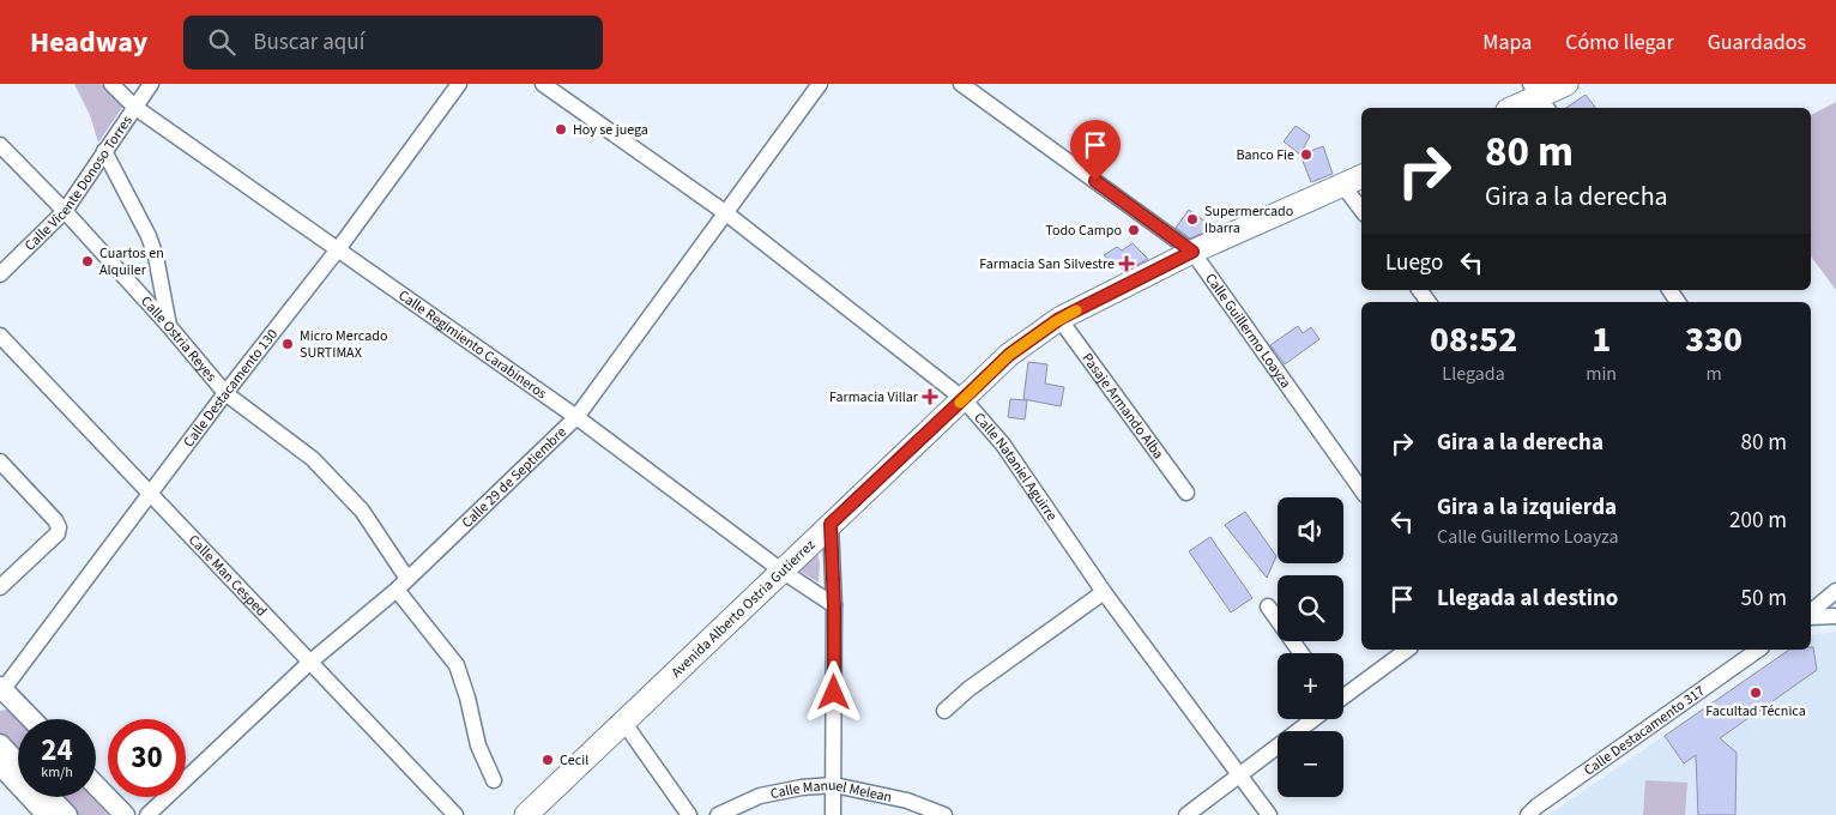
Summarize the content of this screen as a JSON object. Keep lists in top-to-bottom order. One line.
{"streets":{"highway":["Avenida Alberto Ostria Gutierrez"],"street":["Calle Vicente Donoso Torres","Calle Guillermo Loayza","Calle Ostria Reyes","Calle Regimiento Carabineros","Calle Destacamento 130","Pasaje Armando Alba","Calle Nataniel Aguirre","Calle 29 de Septiembre","Calle Man Cesped","Calle Destacamento 317","Calle Manuel Melean"]},"crossings":[["Calle Vicente Donoso Torres","Calle Ostria Reyes"],["Calle Vicente Donoso Torres","Calle Regimiento Carabineros"],["Calle Guillermo Loayza","Avenida Alberto Ostria Gutierrez"],["Calle Ostria Reyes","Calle Destacamento 130"],["Calle Ostria Reyes","Calle 29 de Septiembre"],["Calle Regimiento Carabineros","Calle Destacamento 130"],["Calle Regimiento Carabineros","Calle 29 de Septiembre"],["Calle Regimiento Carabineros","Avenida Alberto Ostria Gutierrez"],["Calle Destacamento 130","Calle Man Cesped"],["Pasaje Armando Alba","Avenida Alberto Ostria Gutierrez"],["Calle Nataniel Aguirre","Calle 29 de Septiembre"],["Calle Nataniel Aguirre","Avenida Alberto Ostria Gutierrez"],["Calle 29 de Septiembre","Calle Man Cesped"]],"places":{"other":["Hoy se juega","Banco Fie","Supermercado Ibarra","Todo Campo","Cuartos en Alquiler","Micro Mercado SURTIMAX","Facultad Técnica","Cecil"],"health":["Farmacia San Silvestre","Farmacia Villar"]},"page":{"header":"Headway","search":"Buscar aquí","nav":["Mapa","Cómo llegar","Guardados"],"turn":["80 m","Gira a la derecha"],"then":"Luego","eta":["08:52","Llegada","1","min","330","m"],"list":[{"name":"Gira a la derecha","value":"80 m"},{"name":"Gira a la izquierda","note":"Calle Guillermo Loayza","value":"200 m"},{"name":"Llegada al destino","value":"50 m"}],"map_buttons":["+","−"],"speed":"24 km/h","limit":"30"}}
